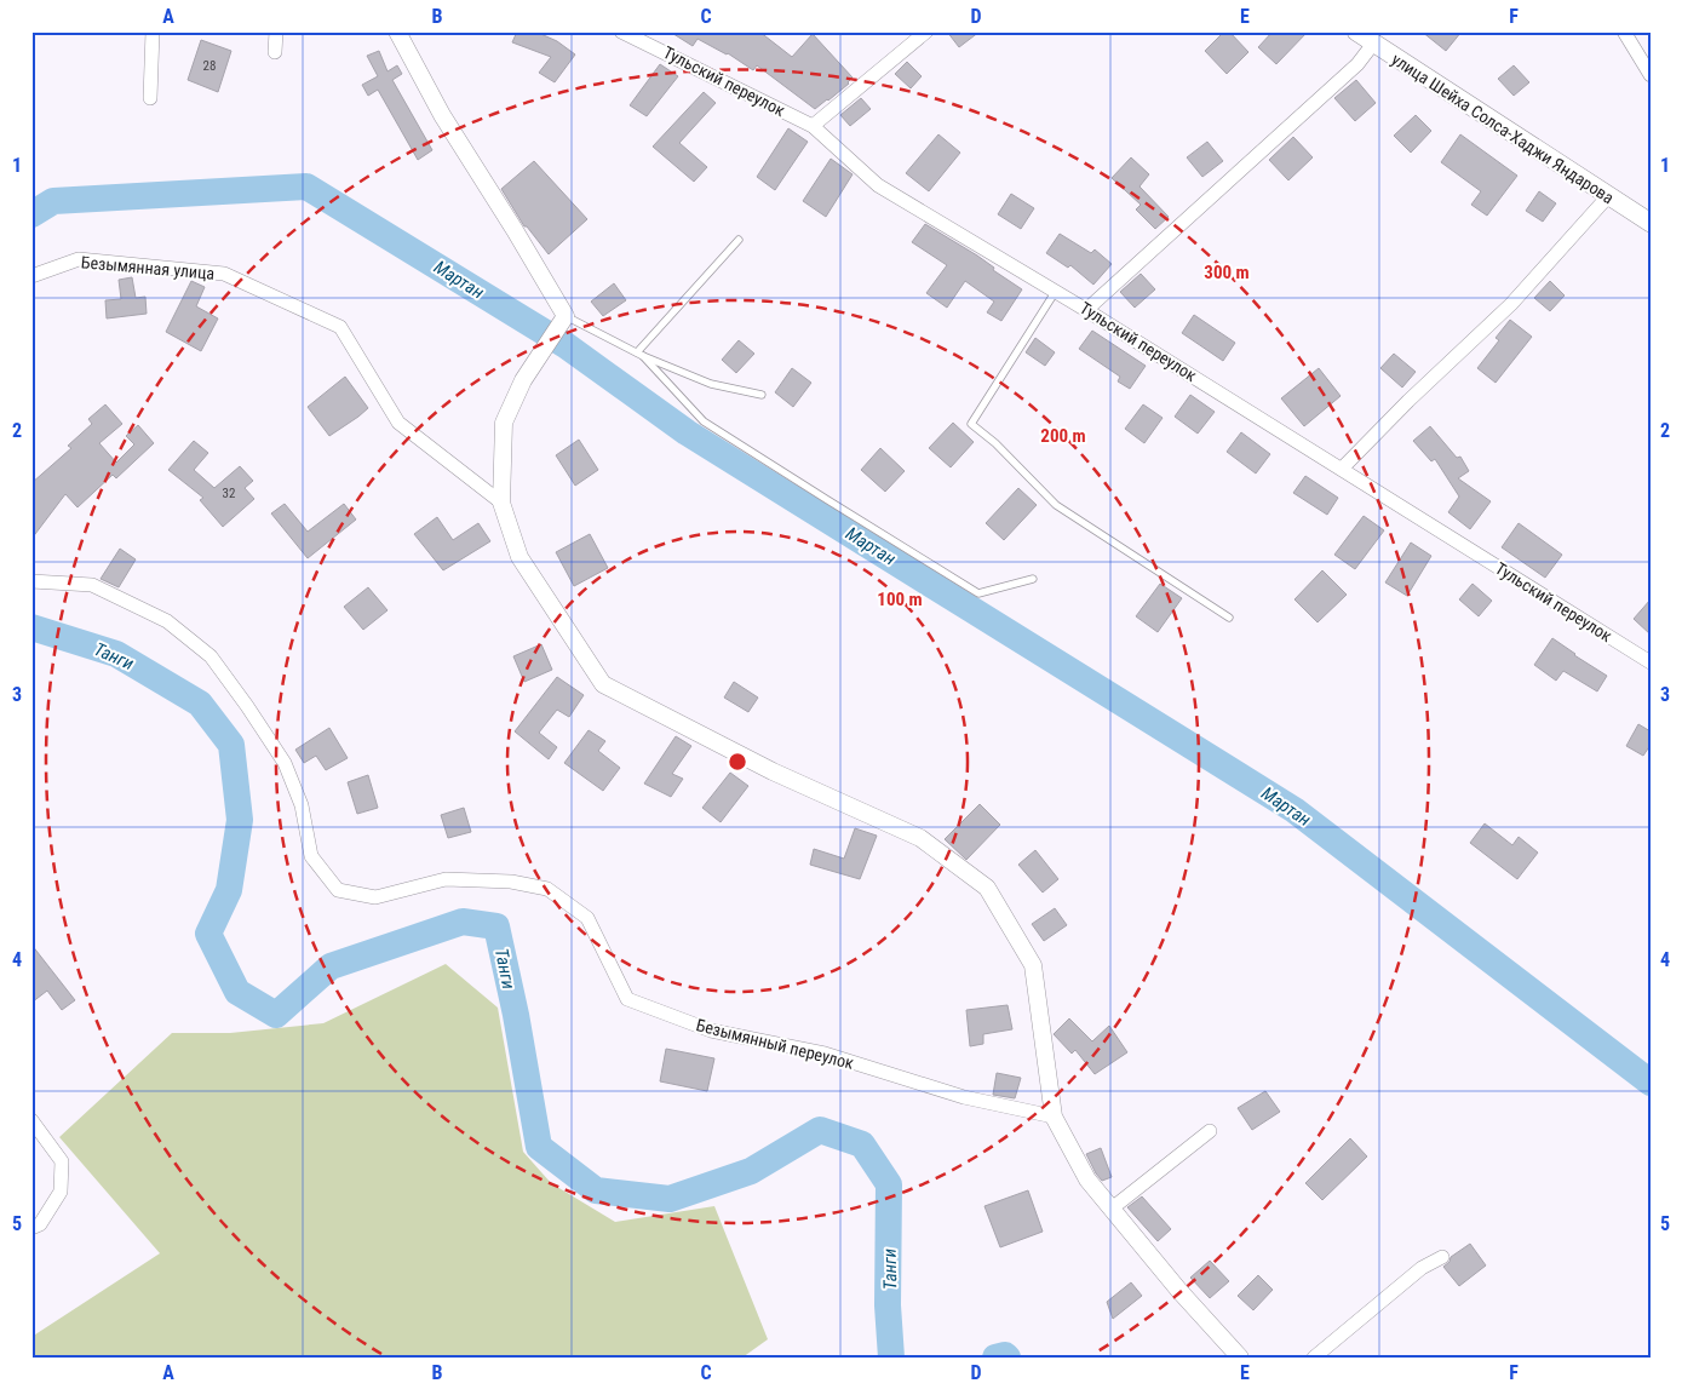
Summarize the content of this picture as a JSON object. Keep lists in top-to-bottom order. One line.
{"streets":{"main road":["улица Шейха Солса-Хаджи Яндарова"],"street":["Тульский переулок","Безымянная улица","Безымянный переулок"]},"water":["Мартан","Танги"],"house_numbers":["28","32"],"grid":{"columns":["A","B","C","D","E","F"],"rows":["1","2","3","4","5"]},"rings":["300 m","200 m","100 m"]}
